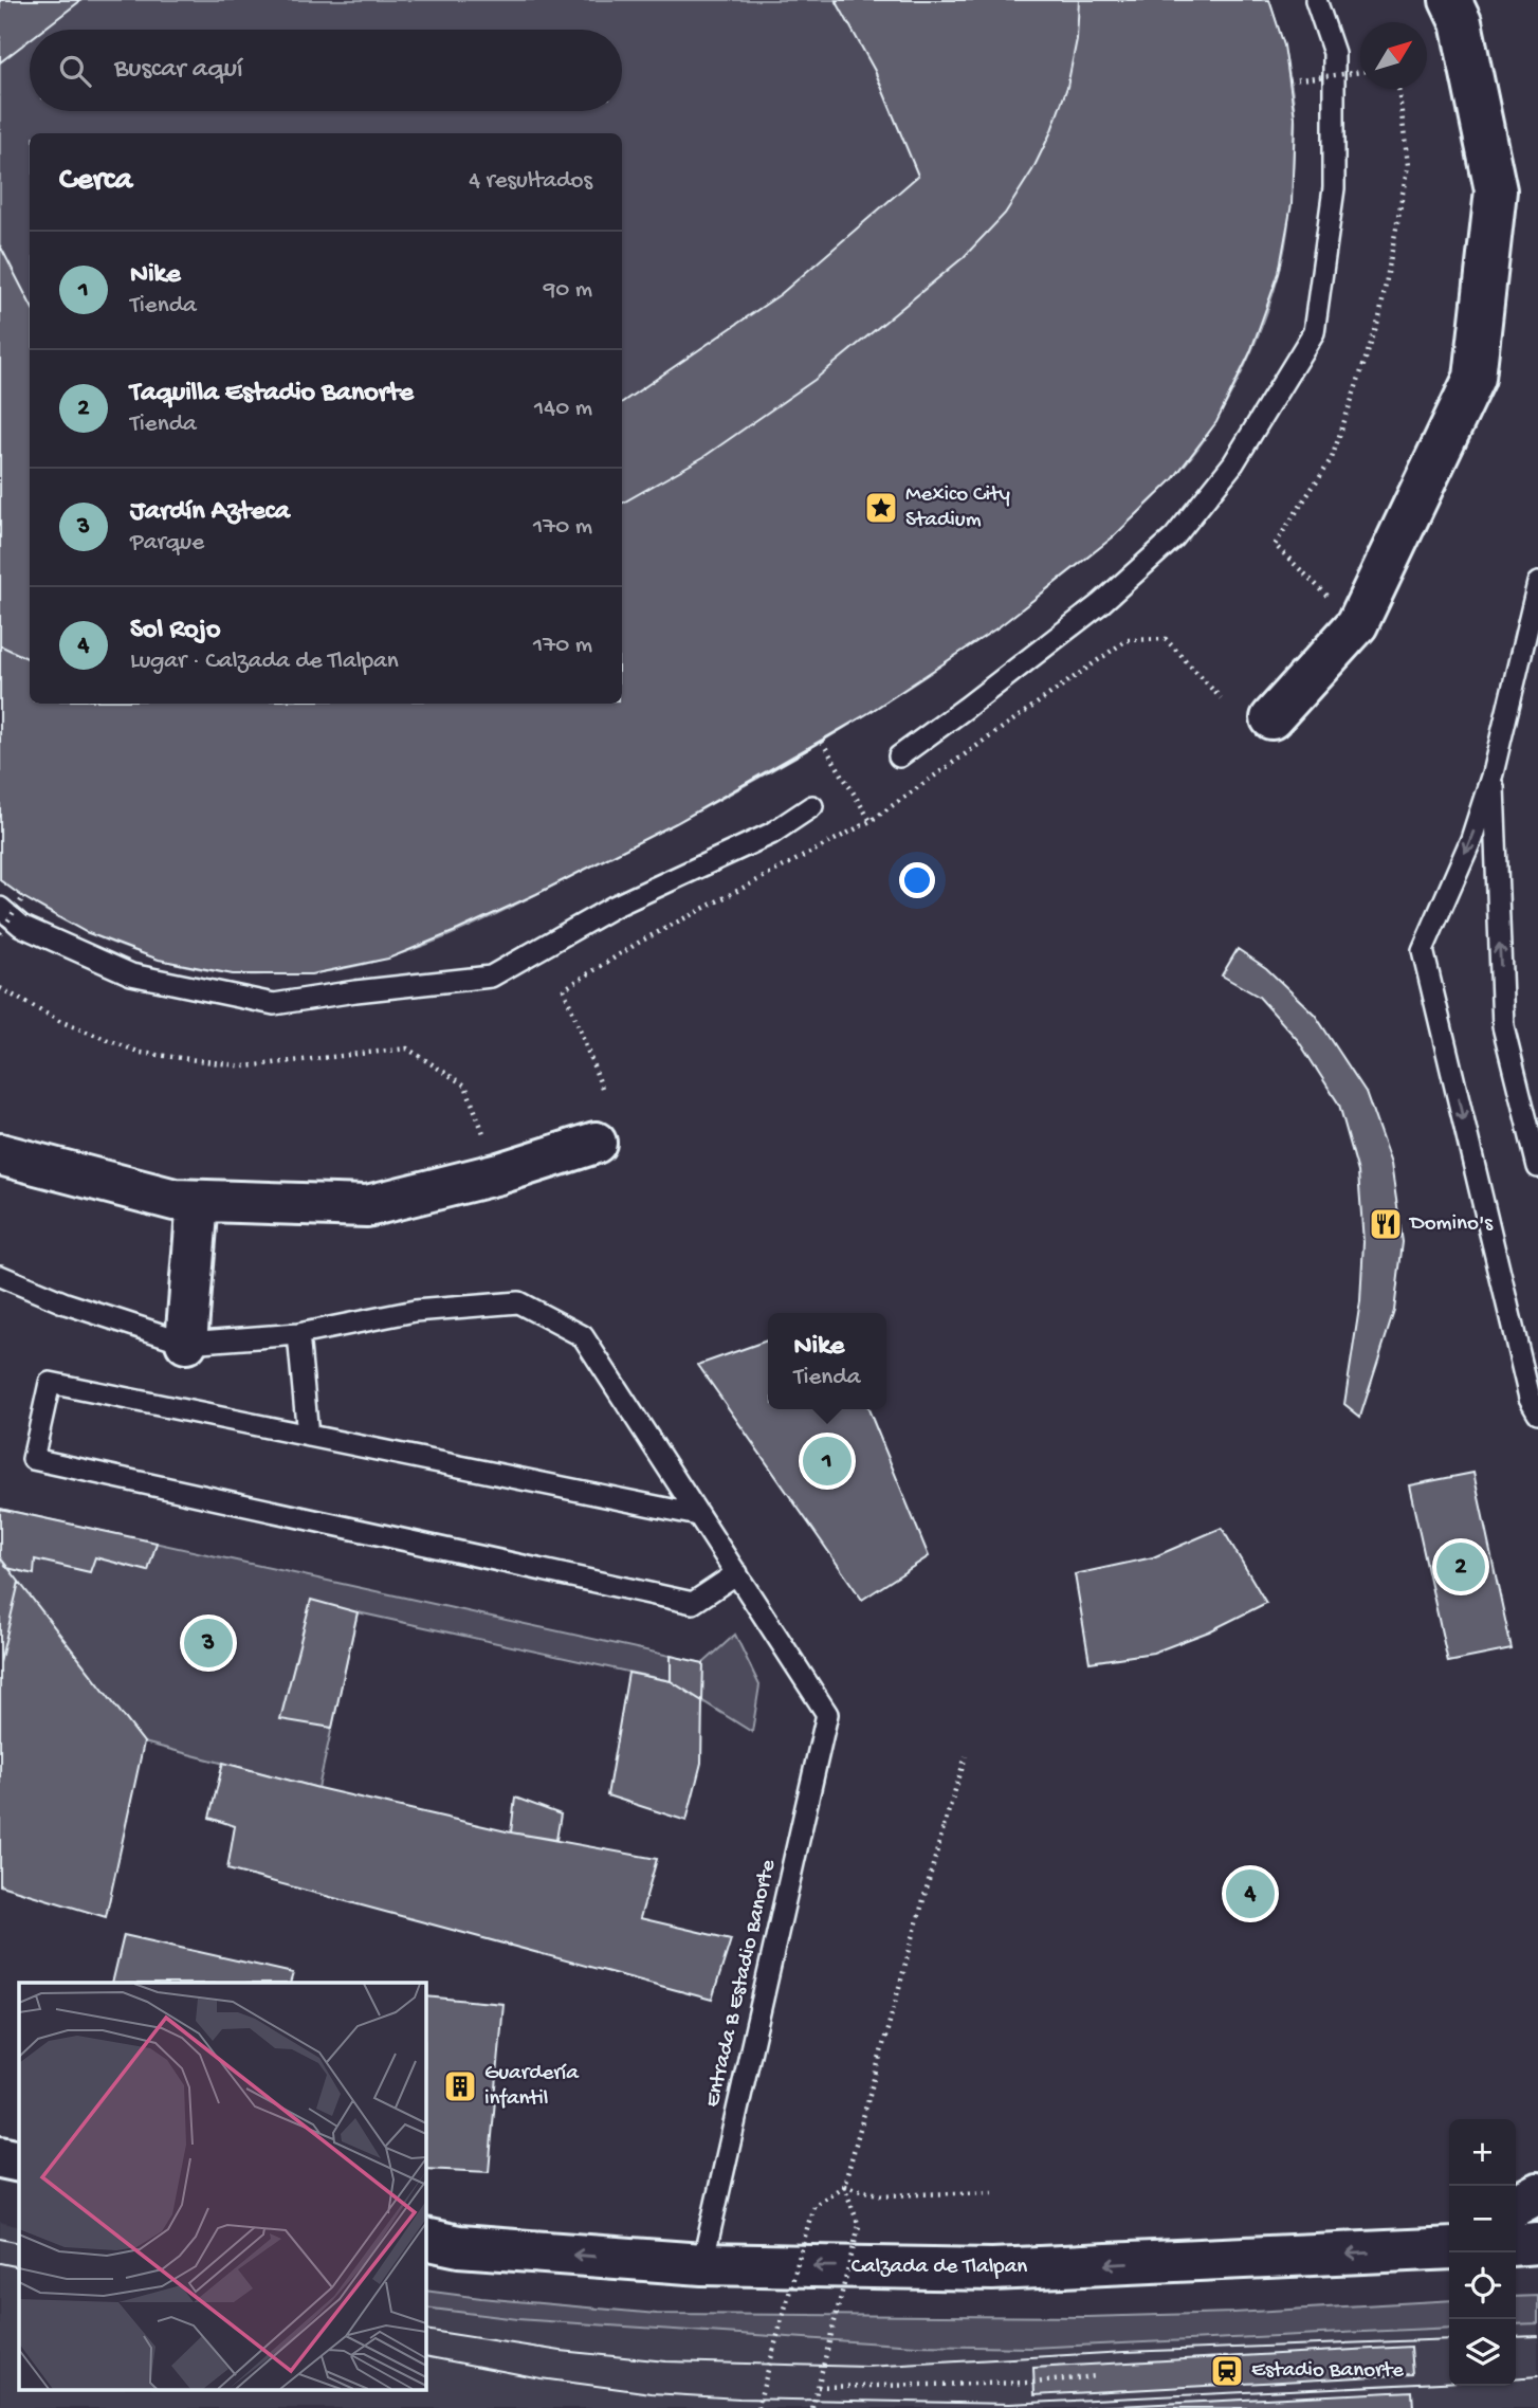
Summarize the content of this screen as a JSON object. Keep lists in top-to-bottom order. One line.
{"streets":{"street":["Calzada de Tlalpan"],"lane":["Entrada B Estadio Banorte"]},"crossings":[["Entrada B Estadio Banorte","Calzada de Tlalpan"]],"one_way":["Calzada de Tlalpan"],"places":{"place":["Mexico City Stadium"],"restaurant":["Domino's"],"building":["Guardería infantil"],"station":["Estadio Banorte"]},"north":"top right","page":{"search":"Buscar aquí","heading":["Cerca","4 resultados"],"list":[{"mark":"1","name":"Nike","note":"Tienda","value":"90 m"},{"mark":"2","name":"Taquilla Estadio Banorte","note":"Tienda","value":"140 m"},{"mark":"3","name":"Jardín Azteca","note":"Parque","value":"170 m"},{"mark":"4","name":"Sol Rojo","note":"Lugar · Calzada de Tlalpan","value":"170 m"}],"popup":["Nike","Tienda"],"pins":["1","2","3","4"],"map_buttons":["+","−"]}}
